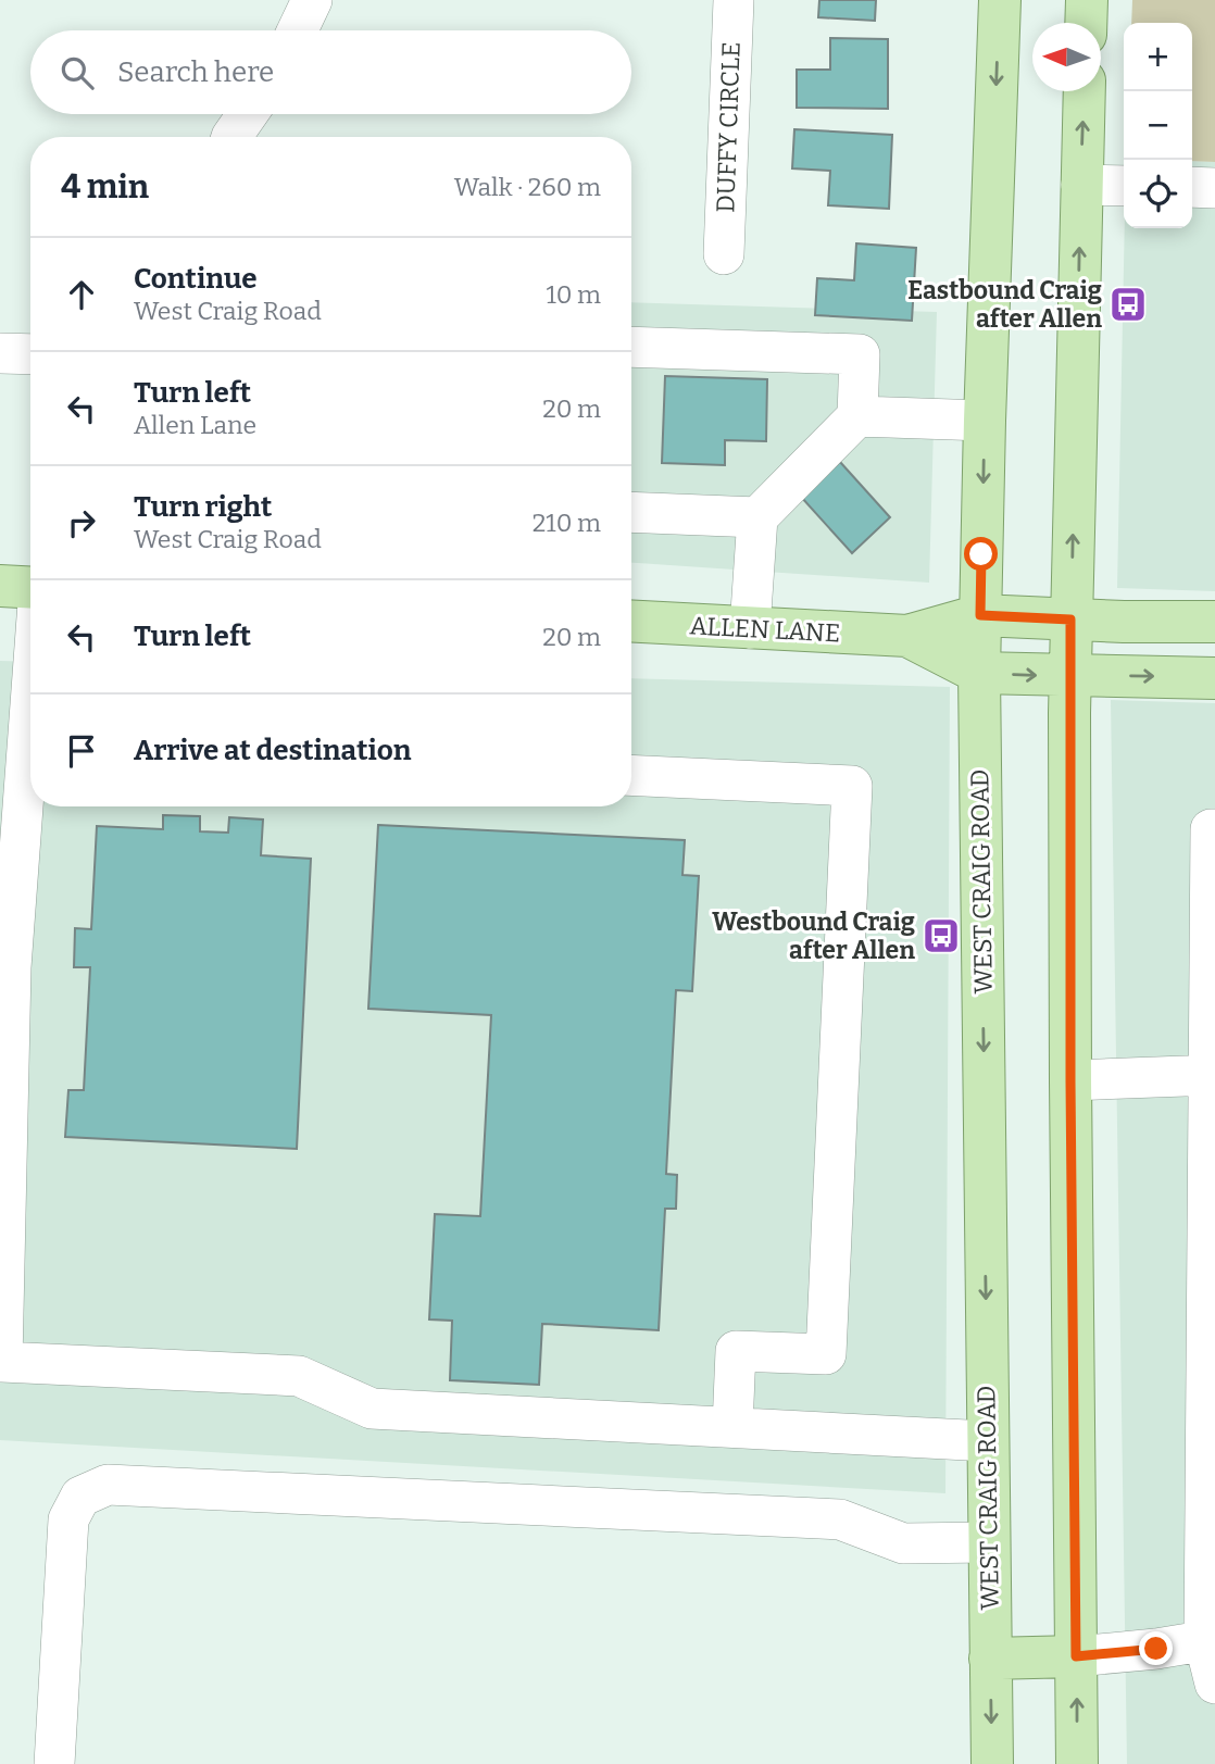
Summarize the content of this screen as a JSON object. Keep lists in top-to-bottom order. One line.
{"streets":{"main road":["ALLEN LANE","WEST CRAIG ROAD"],"street":["DUFFY CIRCLE"]},"crossings":[["ALLEN LANE","WEST CRAIG ROAD"]],"places":{"bus stop":["Eastbound Craig after Allen","Westbound Craig after Allen"]},"north":"left","page":{"map_buttons":["+","−"],"search":"Search here","heading":["4 min","Walk · 260 m"],"list":[["Continue","West Craig Road","10 m"],["Turn left","Allen Lane","20 m"],["Turn right","West Craig Road","210 m"],["Turn left","20 m"],"Arrive at destination"]}}
